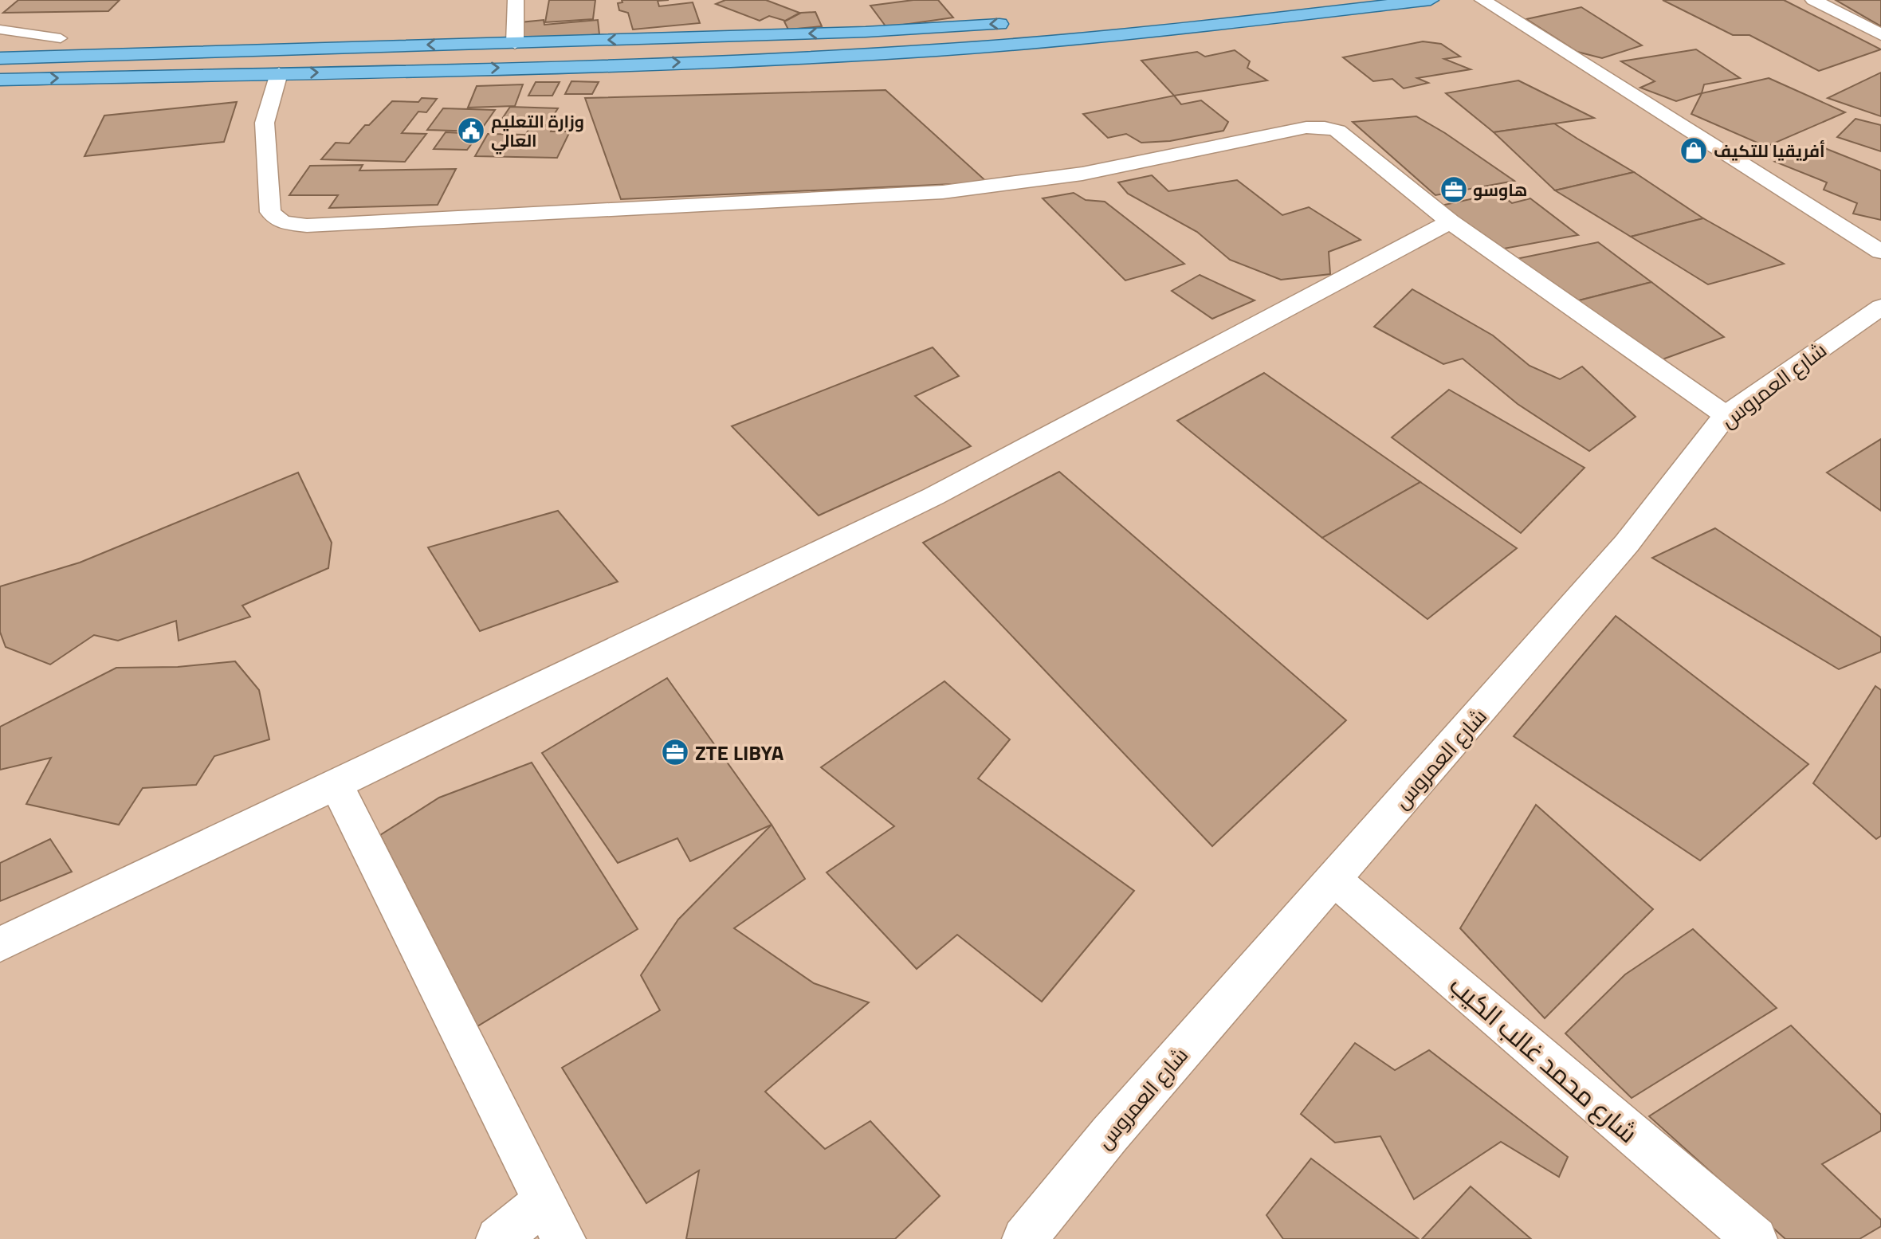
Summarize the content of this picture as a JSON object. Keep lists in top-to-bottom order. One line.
{"streets":{"street":["شارع العمروس","شارع محمد غالب الكيب"]},"crossings":[["شارع العمروس","شارع محمد غالب الكيب"]],"places":{"public building":["وزارة التعليم العالي"],"shop":["أفريقيا للتكيف"],"office":["هاوسو","ZTE LIBYA"]}}
